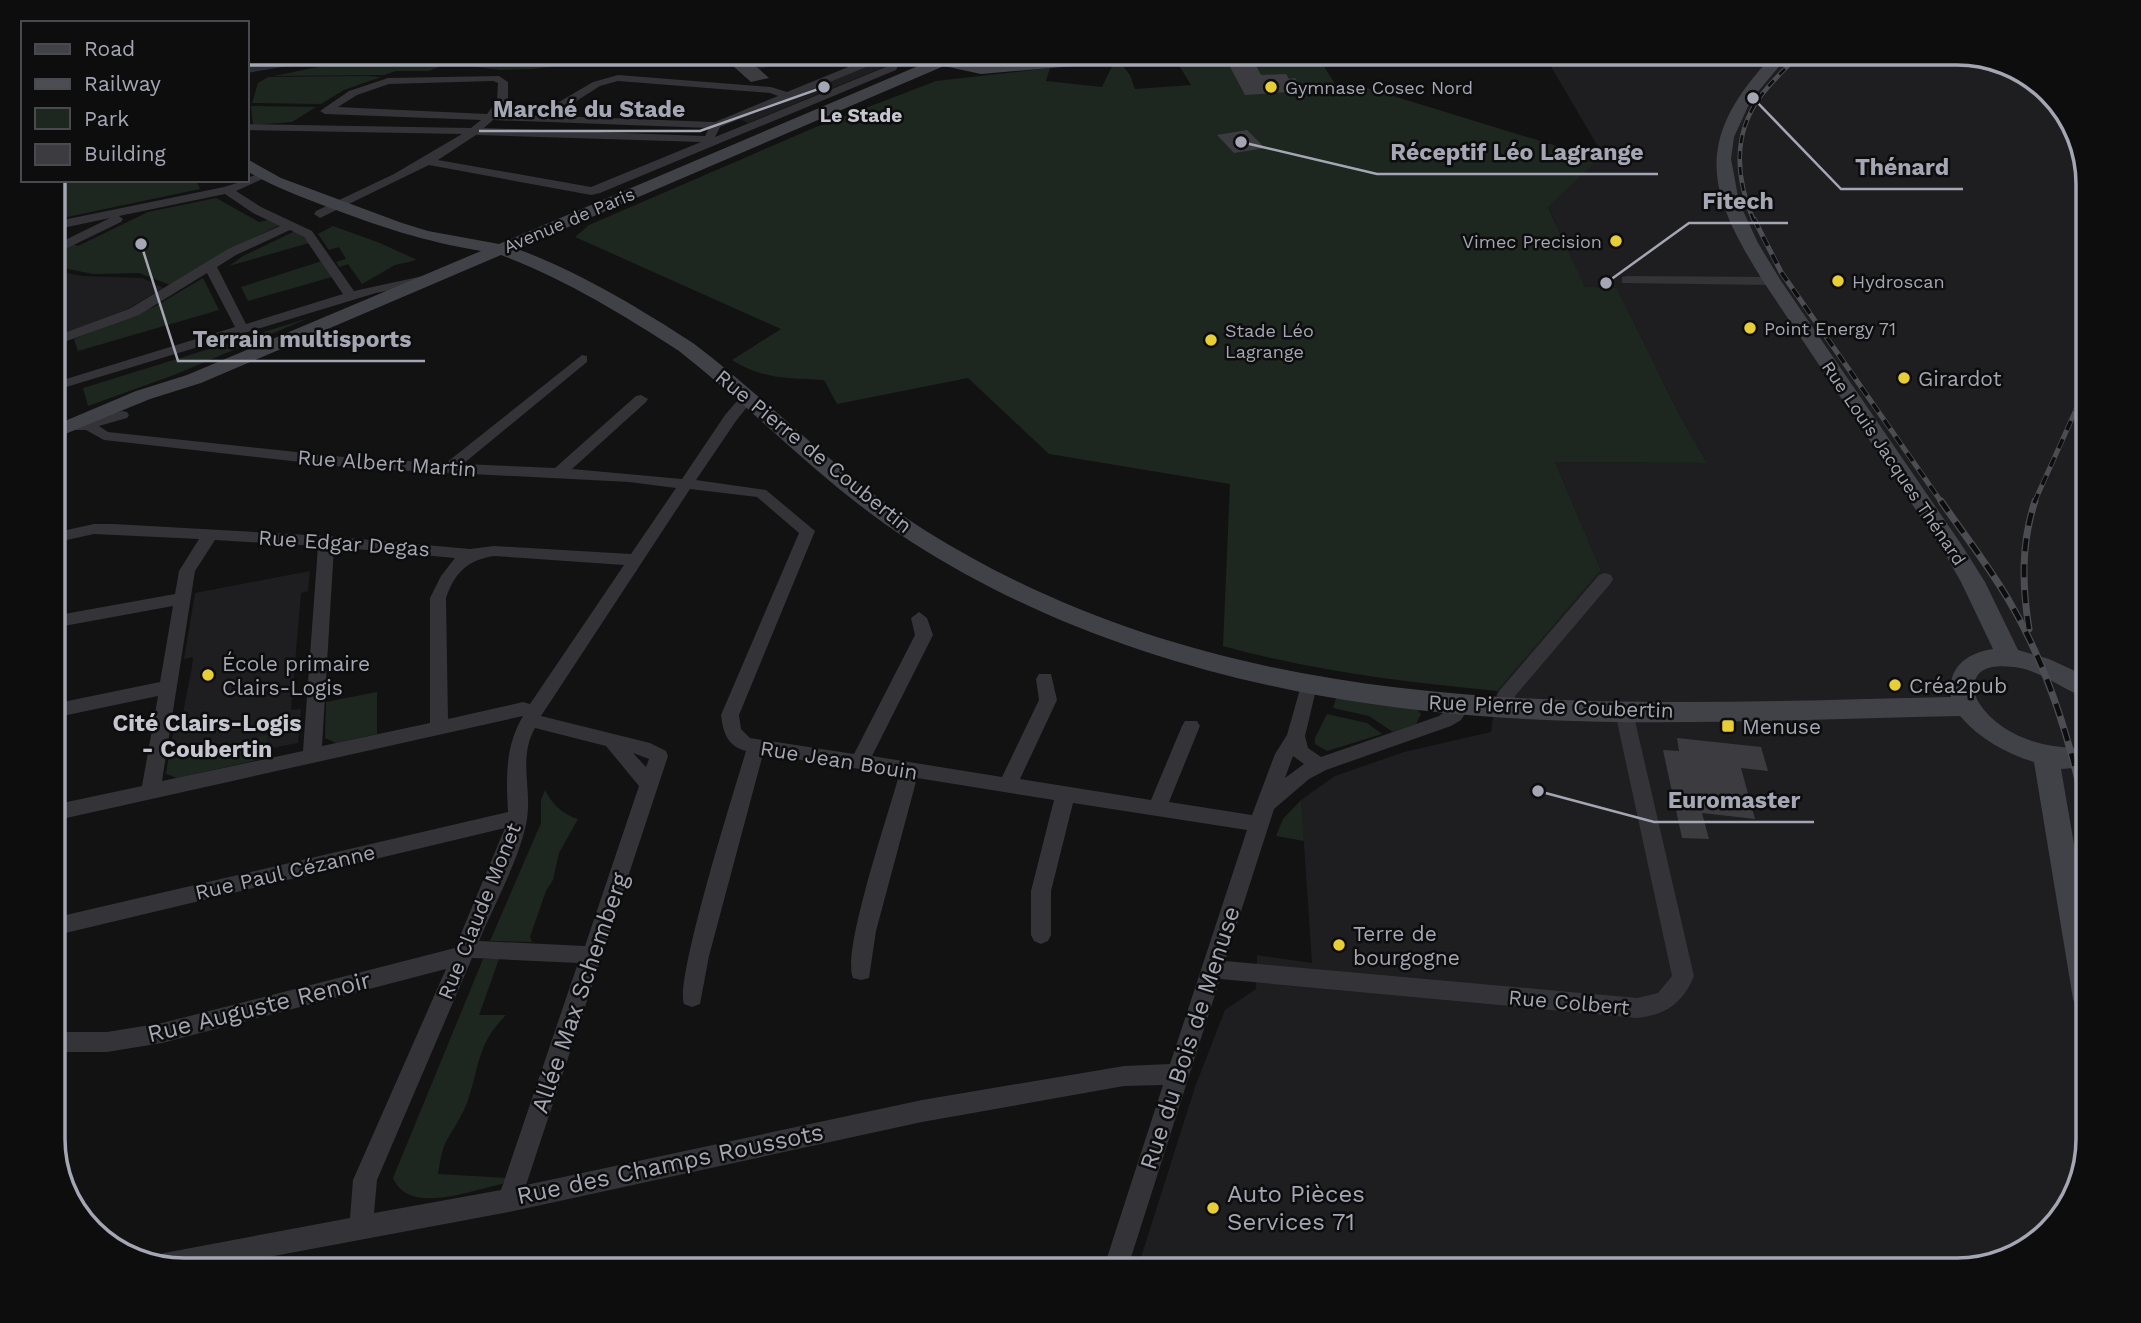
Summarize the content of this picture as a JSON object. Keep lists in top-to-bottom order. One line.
{"streets":{"main road":["Avenue de Paris","Rue Pierre de Coubertin","Rue Louis Jacques Thénard"],"street":["Rue Albert Martin","Rue Edgar Degas","Rue Jean Bouin","Rue Paul Cézanne","Rue Claude Monet","Allée Max Schemberg","Rue Colbert","Rue Auguste Renoir","Rue du Bois de Menuse","Rue des Champs Roussots"]},"crossings":[["Avenue de Paris","Rue Pierre de Coubertin"],["Avenue de Paris","Rue Albert Martin"],["Rue Pierre de Coubertin","Rue Claude Monet"],["Rue Pierre de Coubertin","Rue Colbert"],["Rue Pierre de Coubertin","Rue du Bois de Menuse"],["Rue Albert Martin","Rue Jean Bouin"],["Rue Albert Martin","Rue Claude Monet"],["Rue Edgar Degas","Rue Claude Monet"],["Rue Jean Bouin","Rue Claude Monet"],["Rue Jean Bouin","Rue du Bois de Menuse"],["Rue Paul Cézanne","Rue Claude Monet"],["Rue Claude Monet","Allée Max Schemberg"],["Rue Claude Monet","Rue Auguste Renoir"],["Rue Claude Monet","Rue des Champs Roussots"],["Allée Max Schemberg","Rue Auguste Renoir"],["Allée Max Schemberg","Rue des Champs Roussots"],["Rue Colbert","Rue du Bois de Menuse"],["Rue du Bois de Menuse","Rue des Champs Roussots"]],"districts":["Le Stade","Cité Clairs-Logis - Coubertin"],"places":{"other":["Marché du Stade","Gymnase Cosec Nord","Thénard","Réceptif Léo Lagrange","Vimec Precision","Terrain multisports","Hydroscan","Fitech","Point Energy 71","Stade Léo Lagrange","Girardot","École primaire Clairs-Logis","Créa2pub","Euromaster","Terre de bourgogne","Auto Pièces Services 71"],"transit":["Menuse"]},"legend":["Road","Railway","Park","Building"]}
